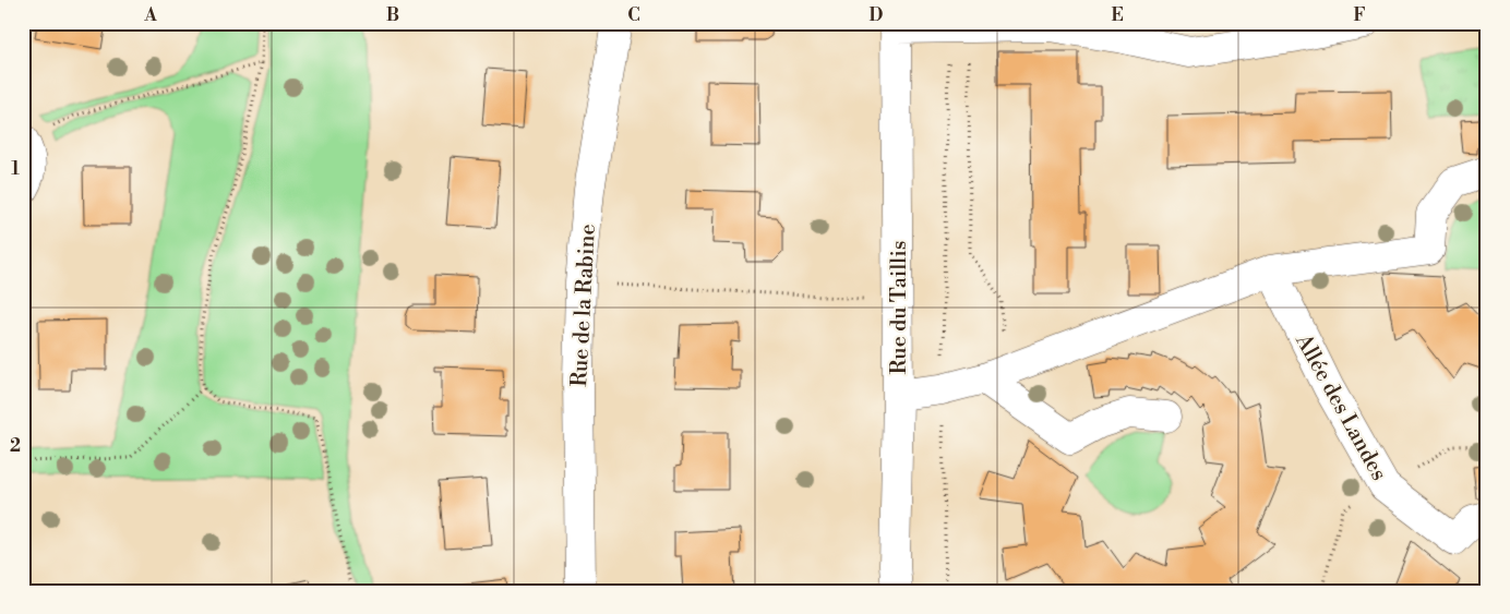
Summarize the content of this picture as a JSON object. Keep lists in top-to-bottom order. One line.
{"streets":{"street":["Rue de la Rabine","Rue du Taillis","Allée des Landes"]},"grid":{"columns":["A","B","C","D","E","F"],"rows":["1","2"]}}
